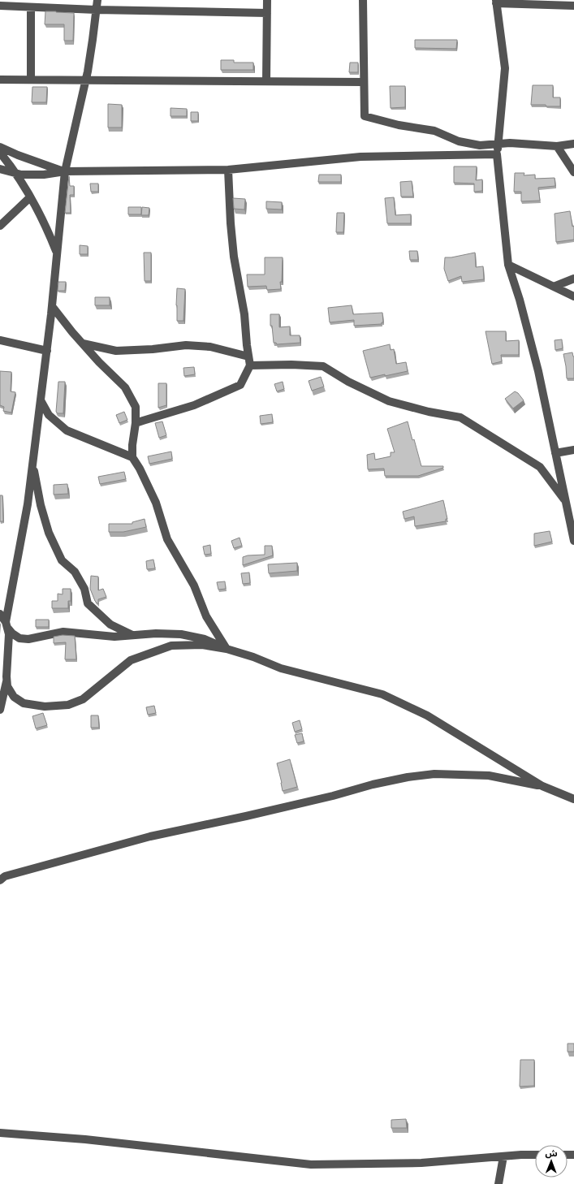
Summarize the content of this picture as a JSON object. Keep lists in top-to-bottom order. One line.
{"north":"top"}
